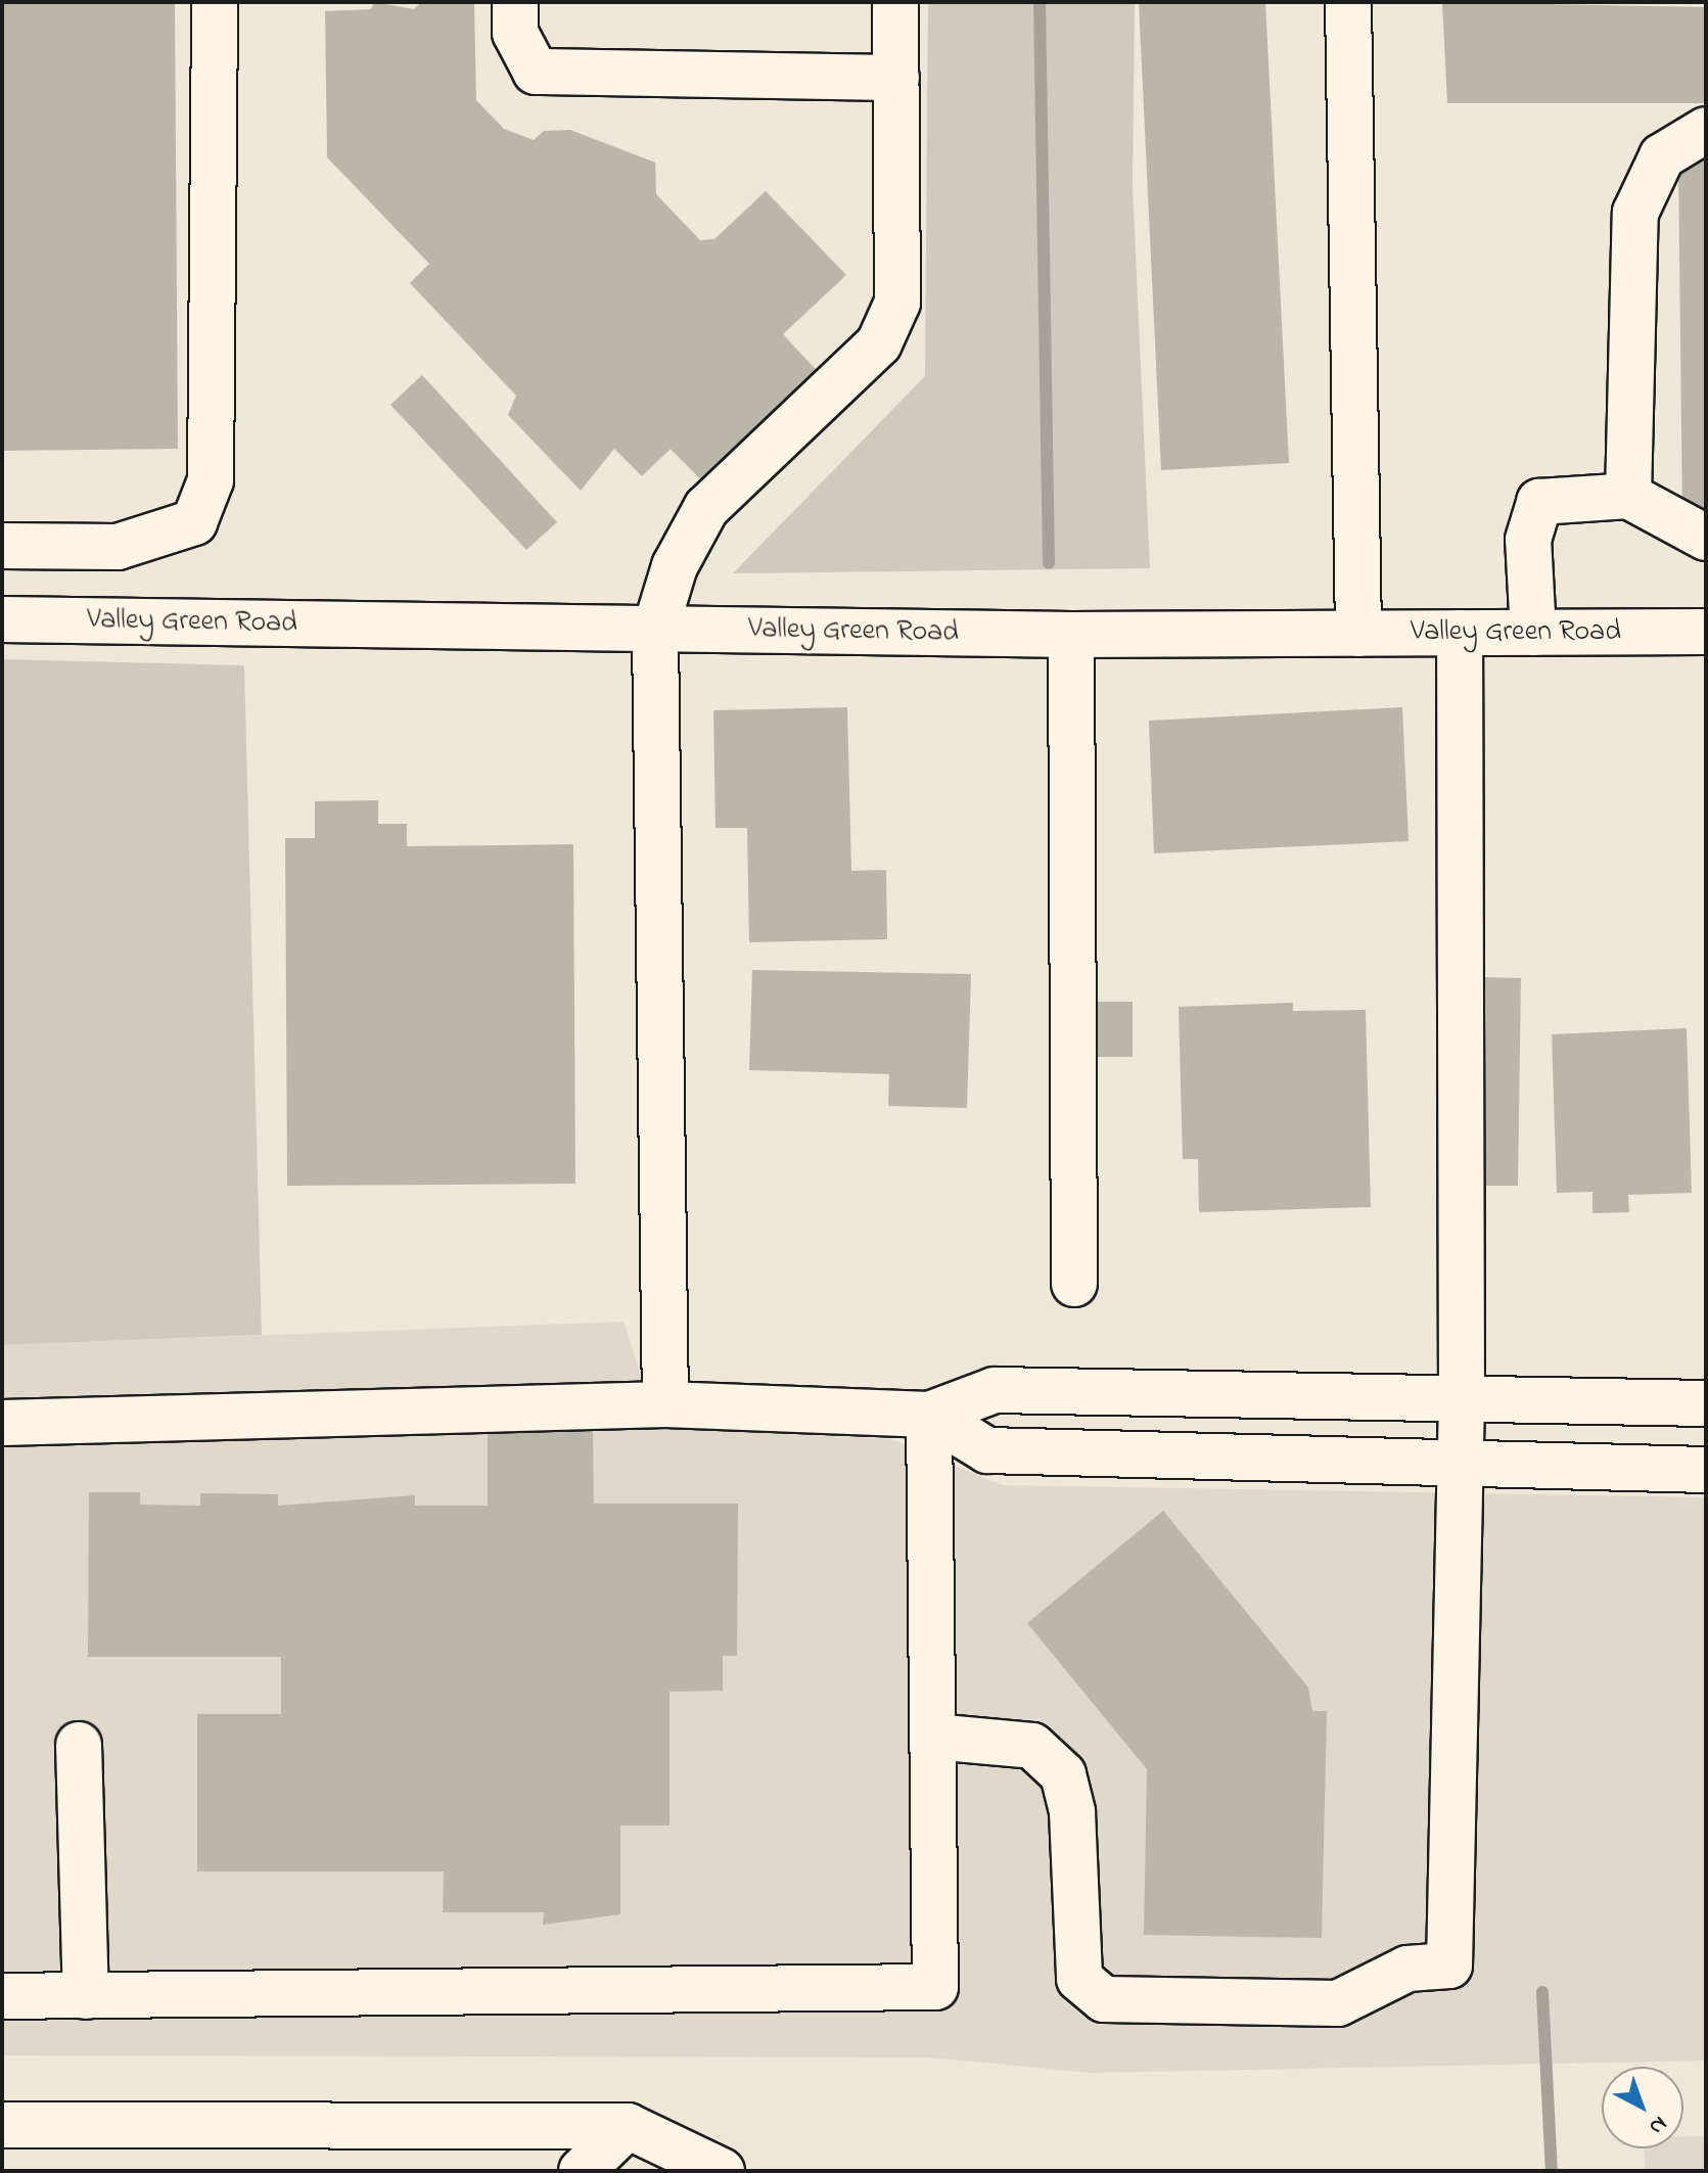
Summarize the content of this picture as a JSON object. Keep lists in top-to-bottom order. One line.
{"streets":{"street":["Valley Green Road"]},"north":"bottom right"}
